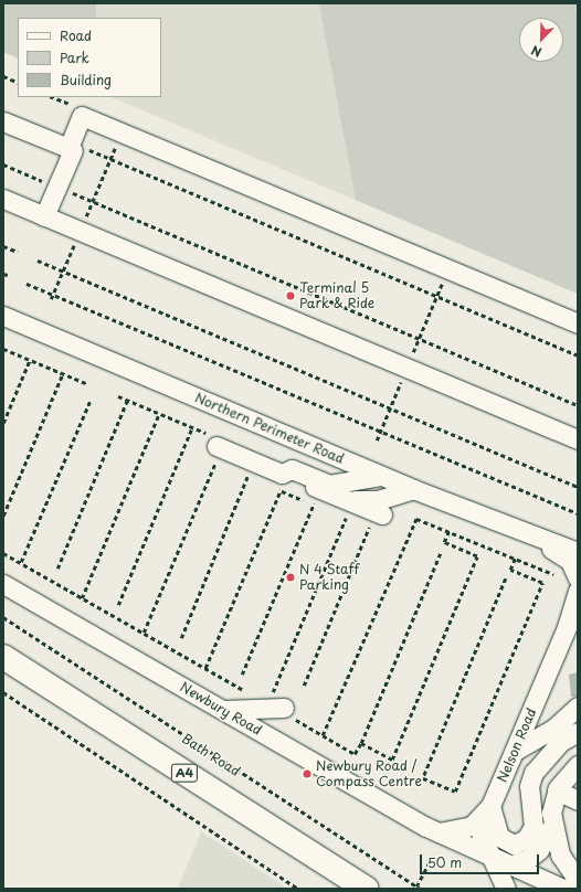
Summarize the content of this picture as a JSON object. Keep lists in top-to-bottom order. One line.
{"streets":{"highway":["A4"],"street":["Northern Perimeter Road","Newbury Road","Nelson Road"],"path":["Bath Road"]},"crossings":[["Newbury Road","Nelson Road"]],"places":["Terminal 5 Park & Ride","N 4 Staff Parking","Newbury Road / Compass Centre"],"legend":["Road","Park","Building"],"scale_bar":"50 m","north":"bottom left"}
